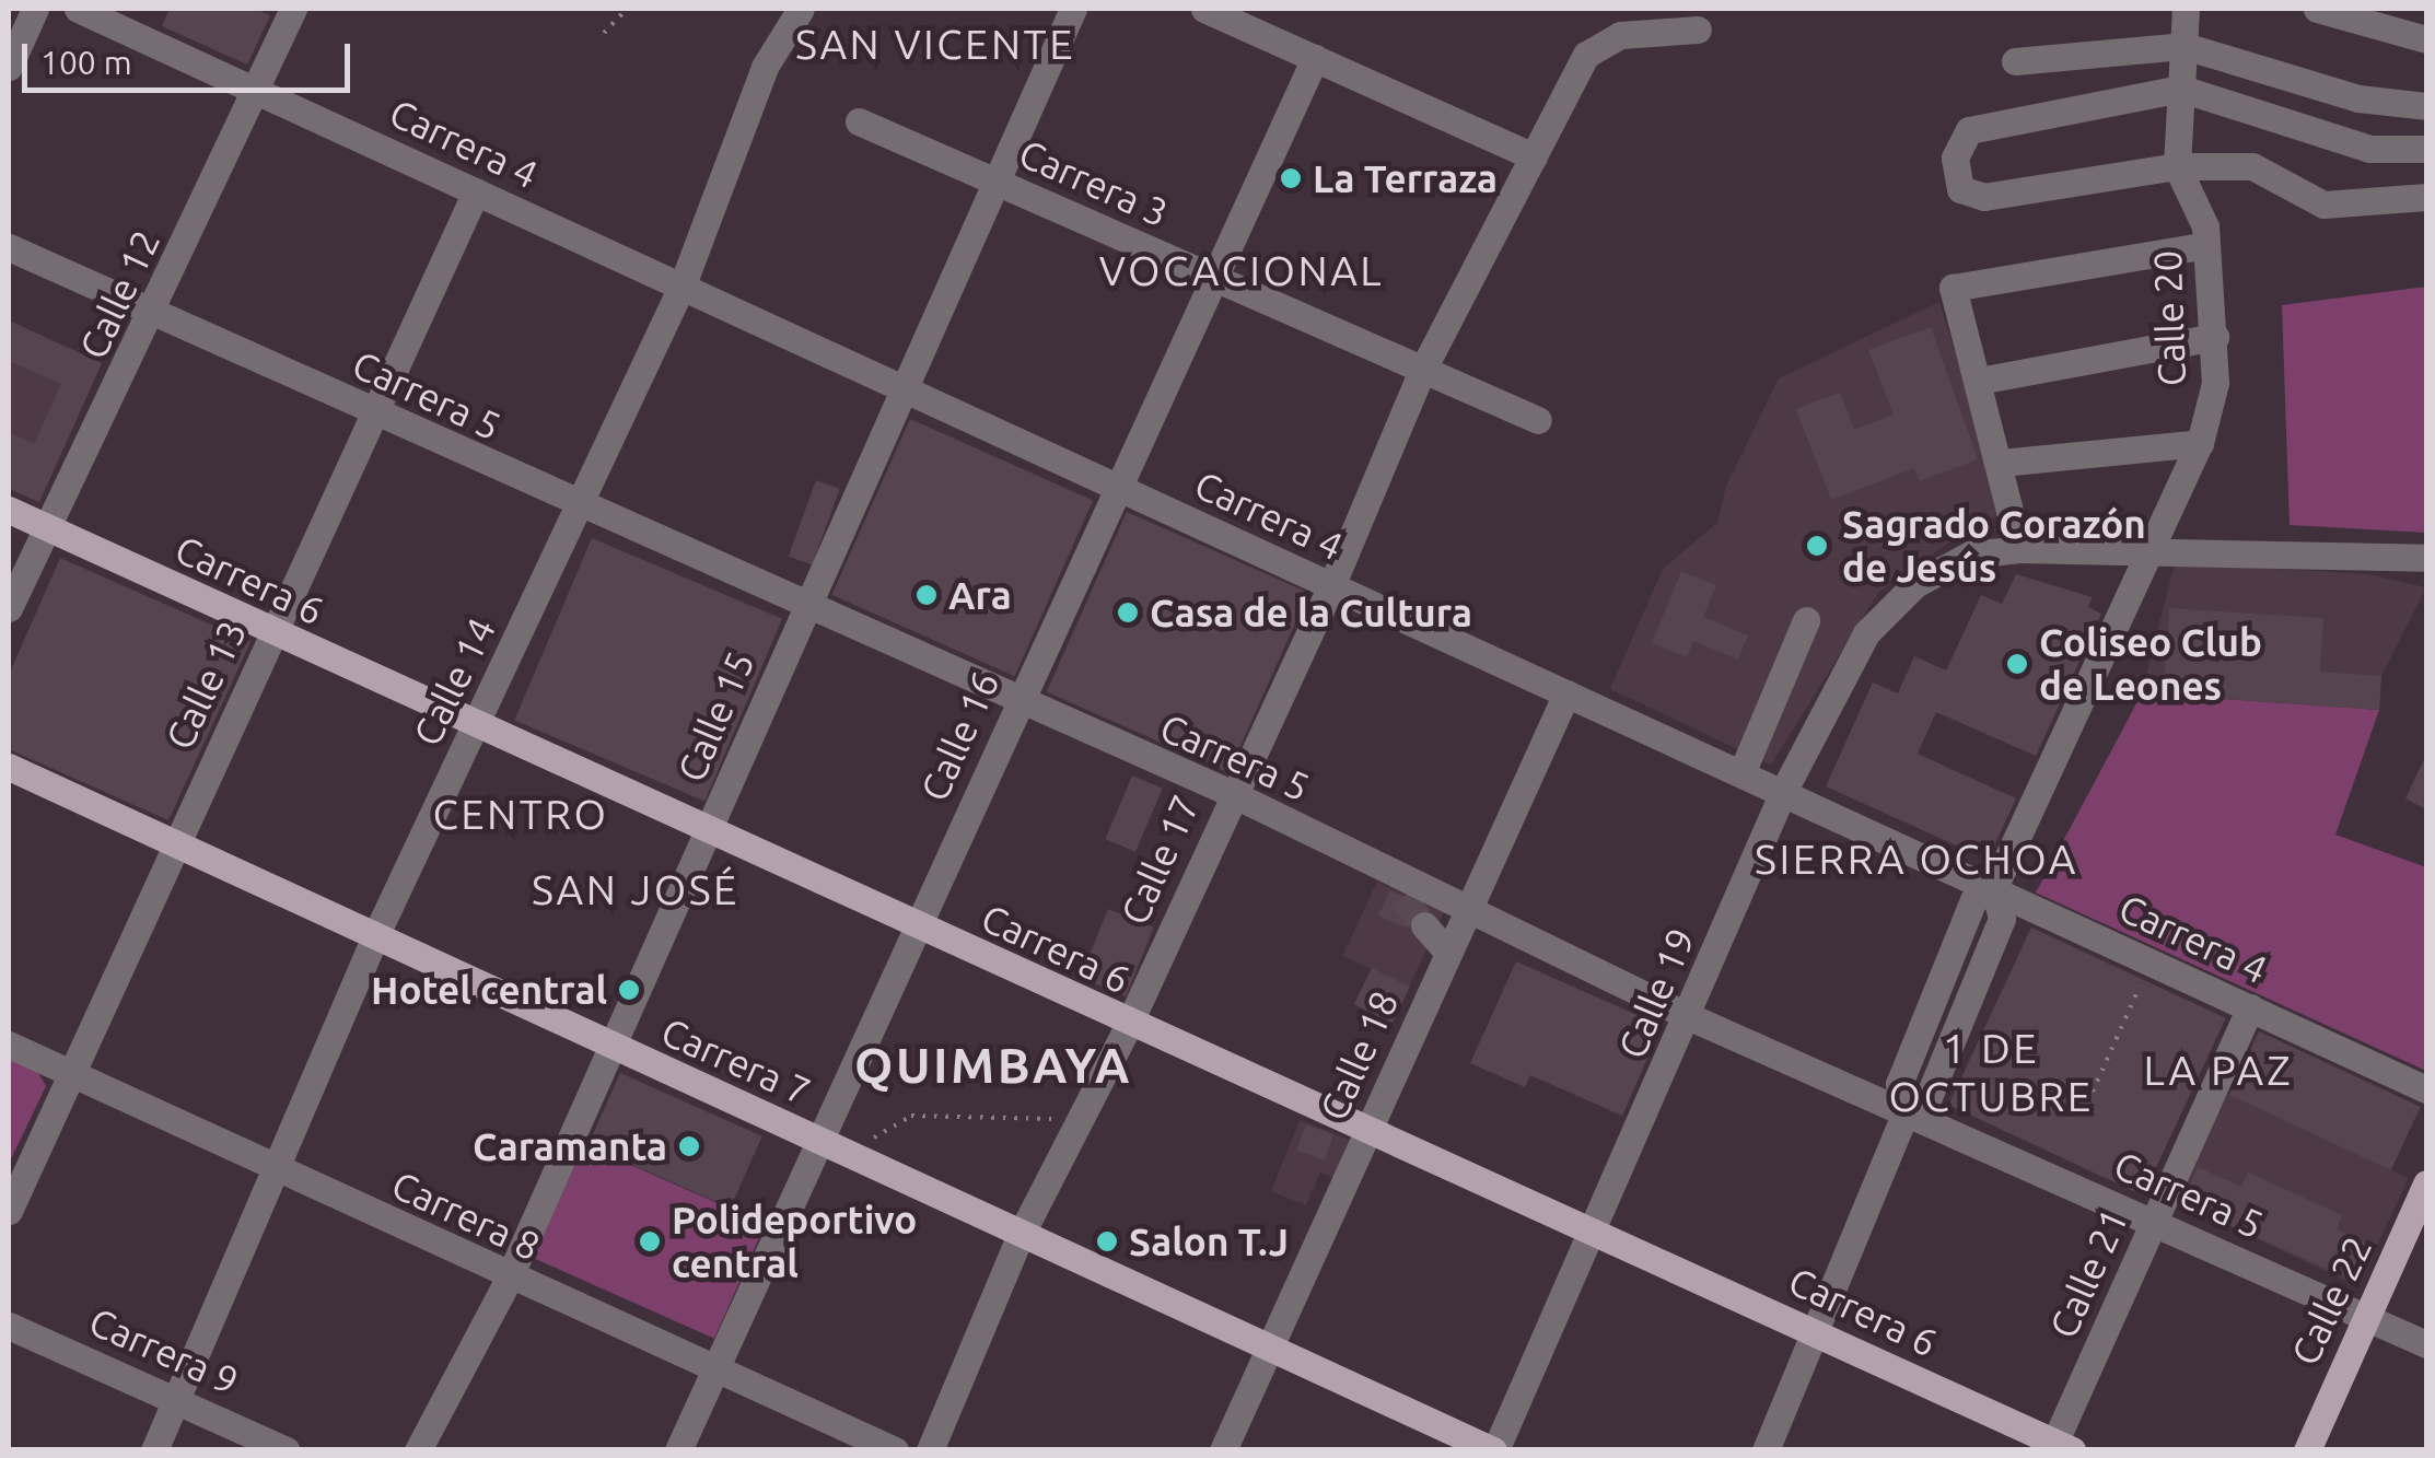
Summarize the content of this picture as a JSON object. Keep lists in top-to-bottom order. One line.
{"streets":{"main road":["Carrera 6","Carrera 7","Calle 22"],"street":["Carrera 4","Carrera 3","Calle 12","Calle 20","Carrera 5","Calle 14","Calle 13","Calle 15","Calle 16","Calle 17","Calle 19","Calle 18","Carrera 8","Calle 21","Carrera 9"]},"crossings":[["Carrera 4","Calle 12"],["Carrera 4","Calle 20"],["Carrera 4","Calle 14"],["Carrera 4","Calle 13"],["Carrera 4","Calle 15"],["Carrera 4","Calle 16"],["Carrera 4","Calle 17"],["Carrera 4","Calle 19"],["Carrera 4","Calle 18"],["Carrera 4","Calle 21"],["Carrera 3","Calle 15"],["Carrera 3","Calle 16"],["Carrera 3","Calle 17"],["Calle 12","Carrera 5"],["Calle 12","Carrera 6"],["Calle 20","Carrera 5"],["Calle 20","Carrera 6"],["Calle 20","Calle 19"],["Carrera 5","Calle 14"],["Carrera 5","Calle 13"],["Carrera 5","Calle 15"],["Carrera 5","Calle 16"],["Carrera 5","Calle 17"],["Carrera 5","Calle 19"],["Carrera 5","Calle 18"],["Carrera 5","Calle 21"],["Carrera 5","Calle 22"],["Carrera 6","Calle 14"],["Carrera 6","Calle 13"],["Carrera 6","Calle 15"],["Carrera 6","Calle 16"],["Carrera 6","Calle 17"],["Carrera 6","Calle 19"],["Carrera 6","Calle 18"],["Carrera 6","Calle 21"],["Calle 14","Carrera 7"],["Calle 14","Carrera 8"],["Calle 14","Carrera 9"],["Calle 13","Carrera 7"],["Calle 13","Carrera 8"],["Calle 15","Carrera 7"],["Calle 15","Carrera 8"],["Calle 16","Carrera 7"],["Calle 16","Carrera 8"],["Calle 17","Carrera 7"],["Calle 19","Carrera 7"],["Calle 18","Carrera 7"]],"districts":["SAN VICENTE","VOCACIONAL","CENTRO","SIERRA OCHOA","SAN JOSÉ","1 DE OCTUBRE","QUIMBAYA","LA PAZ"],"places":["La Terraza","Sagrado Corazón de Jesús","Ara","Casa de la Cultura","Coliseo Club de Leones","Hotel central","Caramanta","Polideportivo central","Salon T.J"],"scale_bar":"100 m"}
